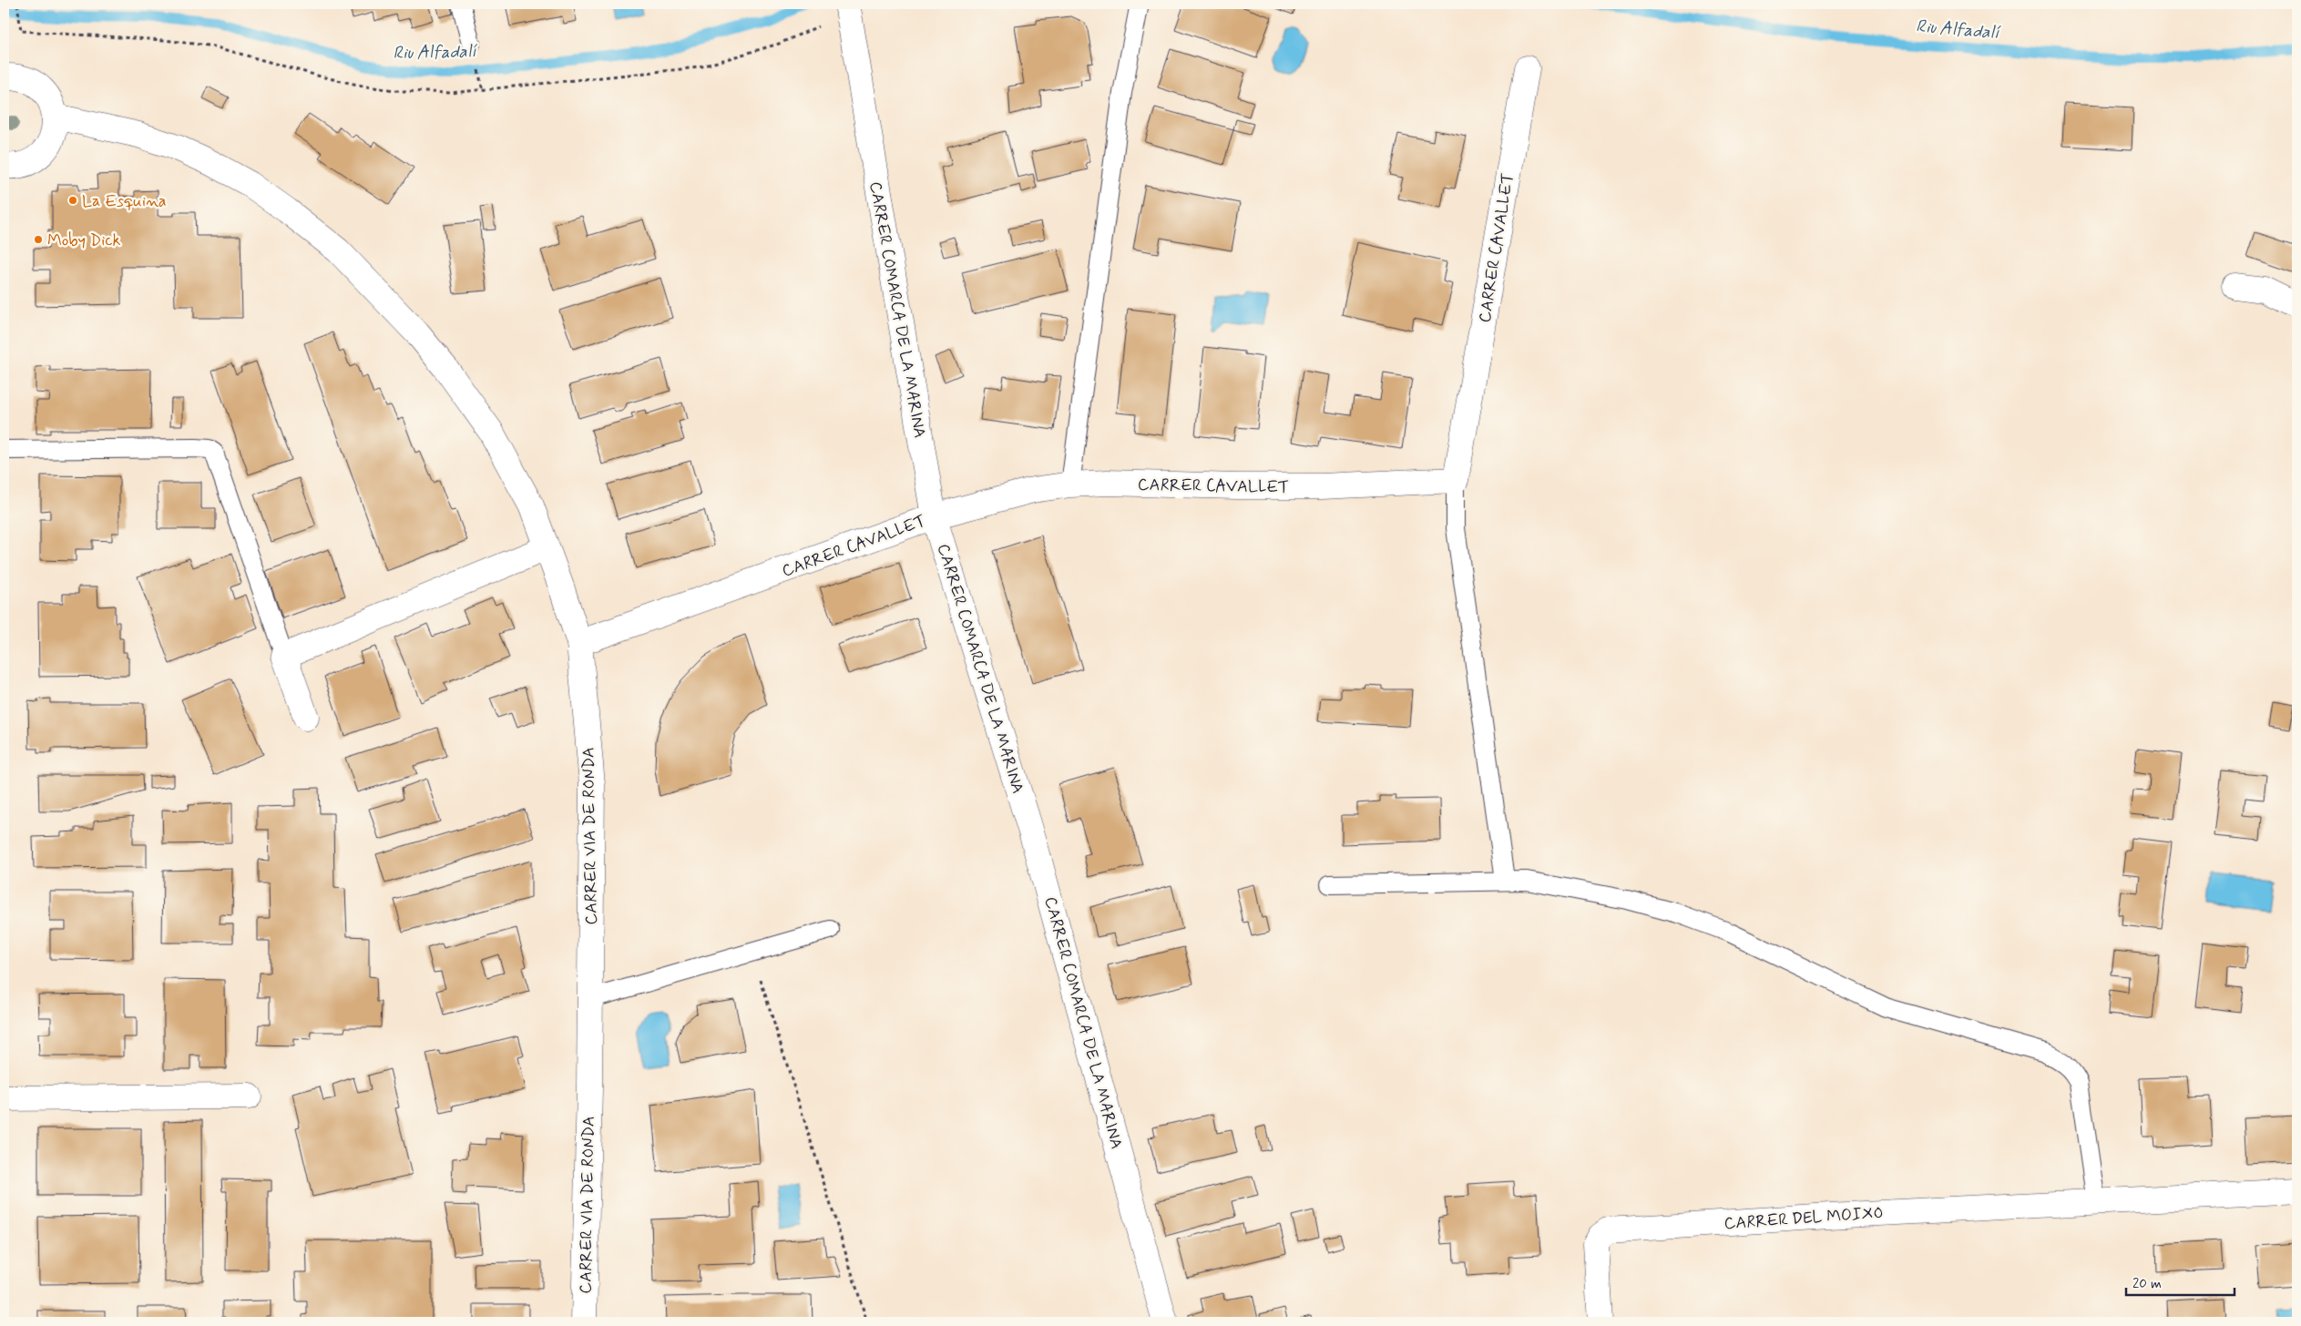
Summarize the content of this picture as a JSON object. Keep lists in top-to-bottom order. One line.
{"streets":{"street":["CARRER CAVALLET","CARRER COMARCA DE LA MARINA","CARRER VIA DE RONDA","CARRER DEL MOIXO"]},"crossings":[["CARRER CAVALLET","CARRER COMARCA DE LA MARINA"],["CARRER CAVALLET","CARRER VIA DE RONDA"]],"water":["Riu Alfadalí"],"places":["La Esquina","Moby Dick"],"scale_bar":"20 m"}
